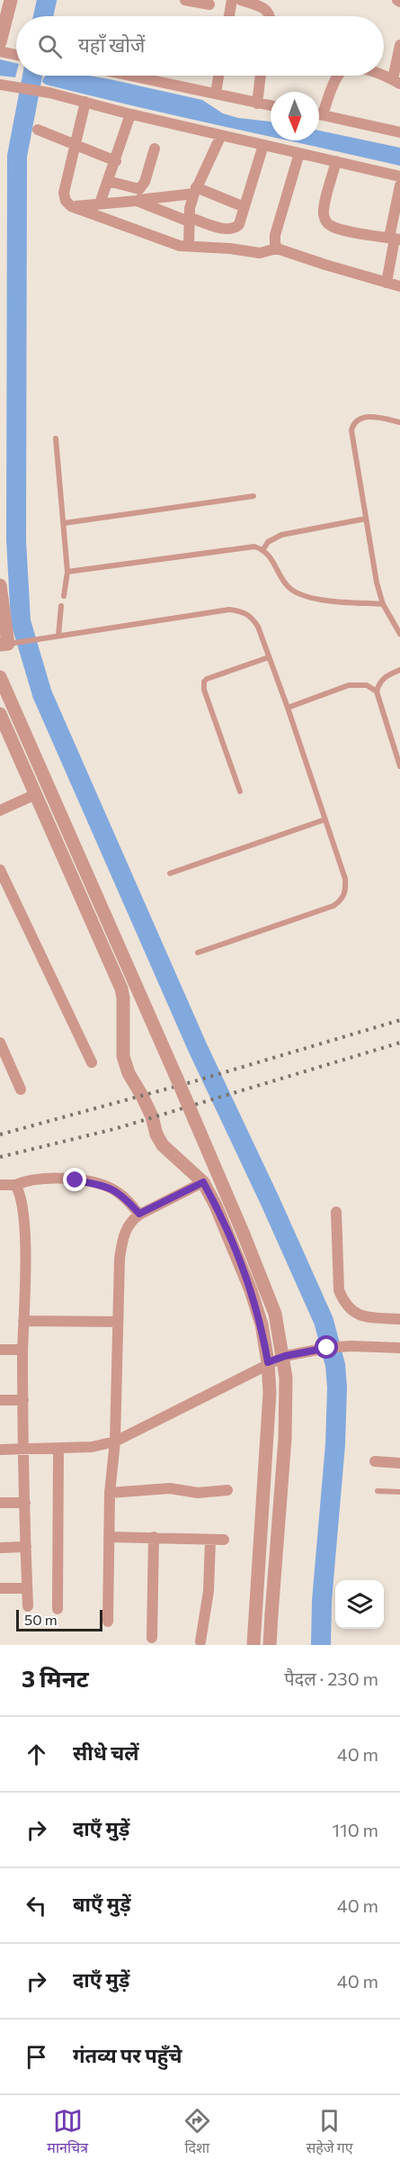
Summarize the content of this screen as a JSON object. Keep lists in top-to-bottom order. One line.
{"scale_bar":"50 m","north":"bottom","page":{"search":"यहाँ खोजें","scale":"50 m","heading":["3 मिनट","पैदल · 230 m"],"list":[["सीधे चलें","40 m"],["दाएँ मुड़ें","110 m"],["बाएँ मुड़ें","40 m"],["दाएँ मुड़ें","40 m"],"गंतव्य पर पहुँचे"],"nav":["मानचित्र","दिशा","सहेजे गए"]}}
